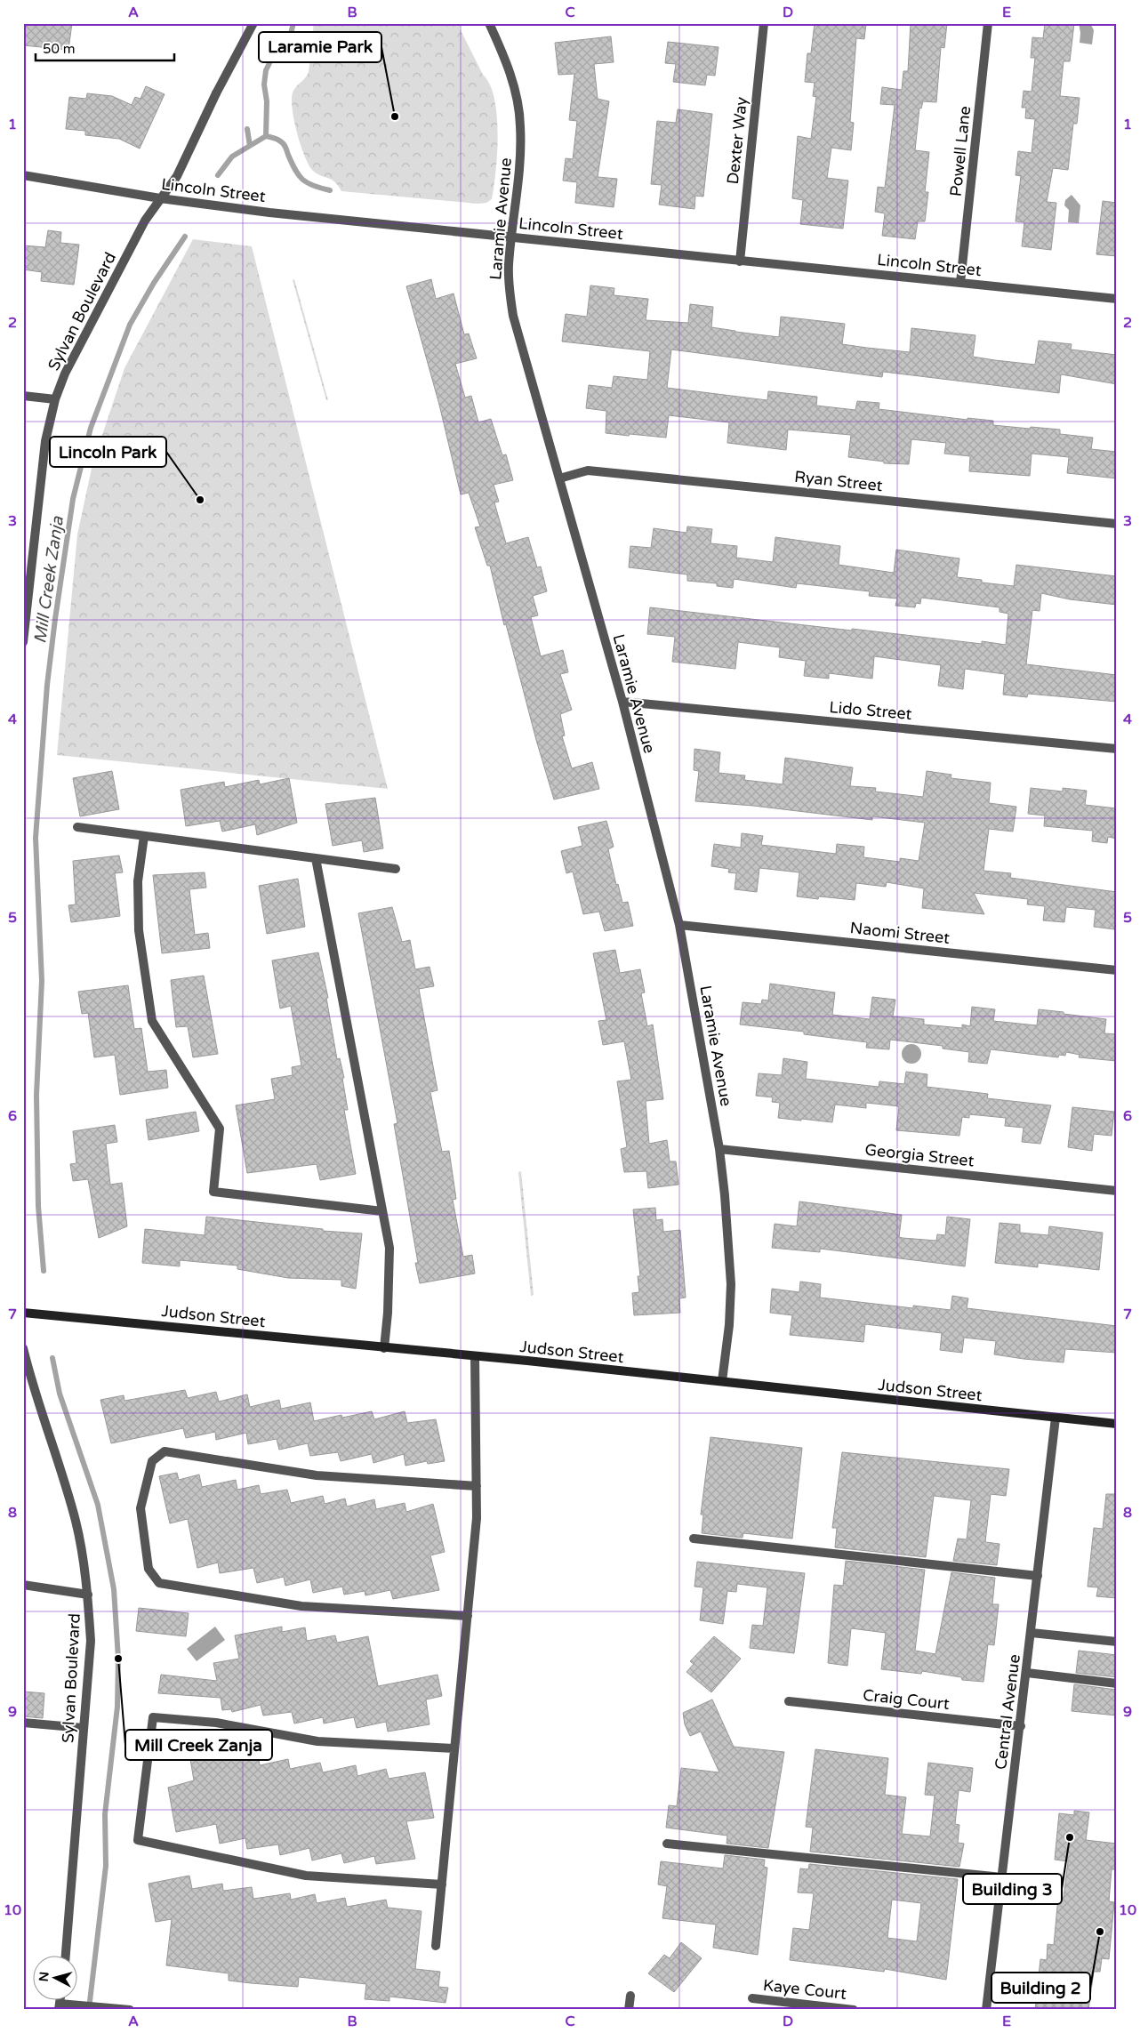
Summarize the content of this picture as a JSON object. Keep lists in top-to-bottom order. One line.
{"streets":{"main road":["Judson Street"],"street":["Dexter Way","Powell Lane","Lincoln Street","Laramie Avenue","Sylvan Boulevard","Ryan Street","Lido Street","Naomi Street","Georgia Street","Craig Court","Central Avenue","Kaye Court"]},"crossings":[["Dexter Way","Lincoln Street"],["Powell Lane","Lincoln Street"],["Lincoln Street","Laramie Avenue"],["Lincoln Street","Sylvan Boulevard"],["Laramie Avenue","Ryan Street"],["Laramie Avenue","Lido Street"],["Laramie Avenue","Naomi Street"],["Laramie Avenue","Georgia Street"],["Laramie Avenue","Judson Street"],["Judson Street","Central Avenue"],["Craig Court","Central Avenue"]],"water":["Mill Creek Zanja"],"places":["Laramie Park","Lincoln Park","Mill Creek Zanja","Building 3","Building 2"],"scale_bar":"50 m","north":"left","grid":{"columns":["A","B","C","D","E"],"rows":["1","2","3","4","5","6","7","8","9","10"]}}
